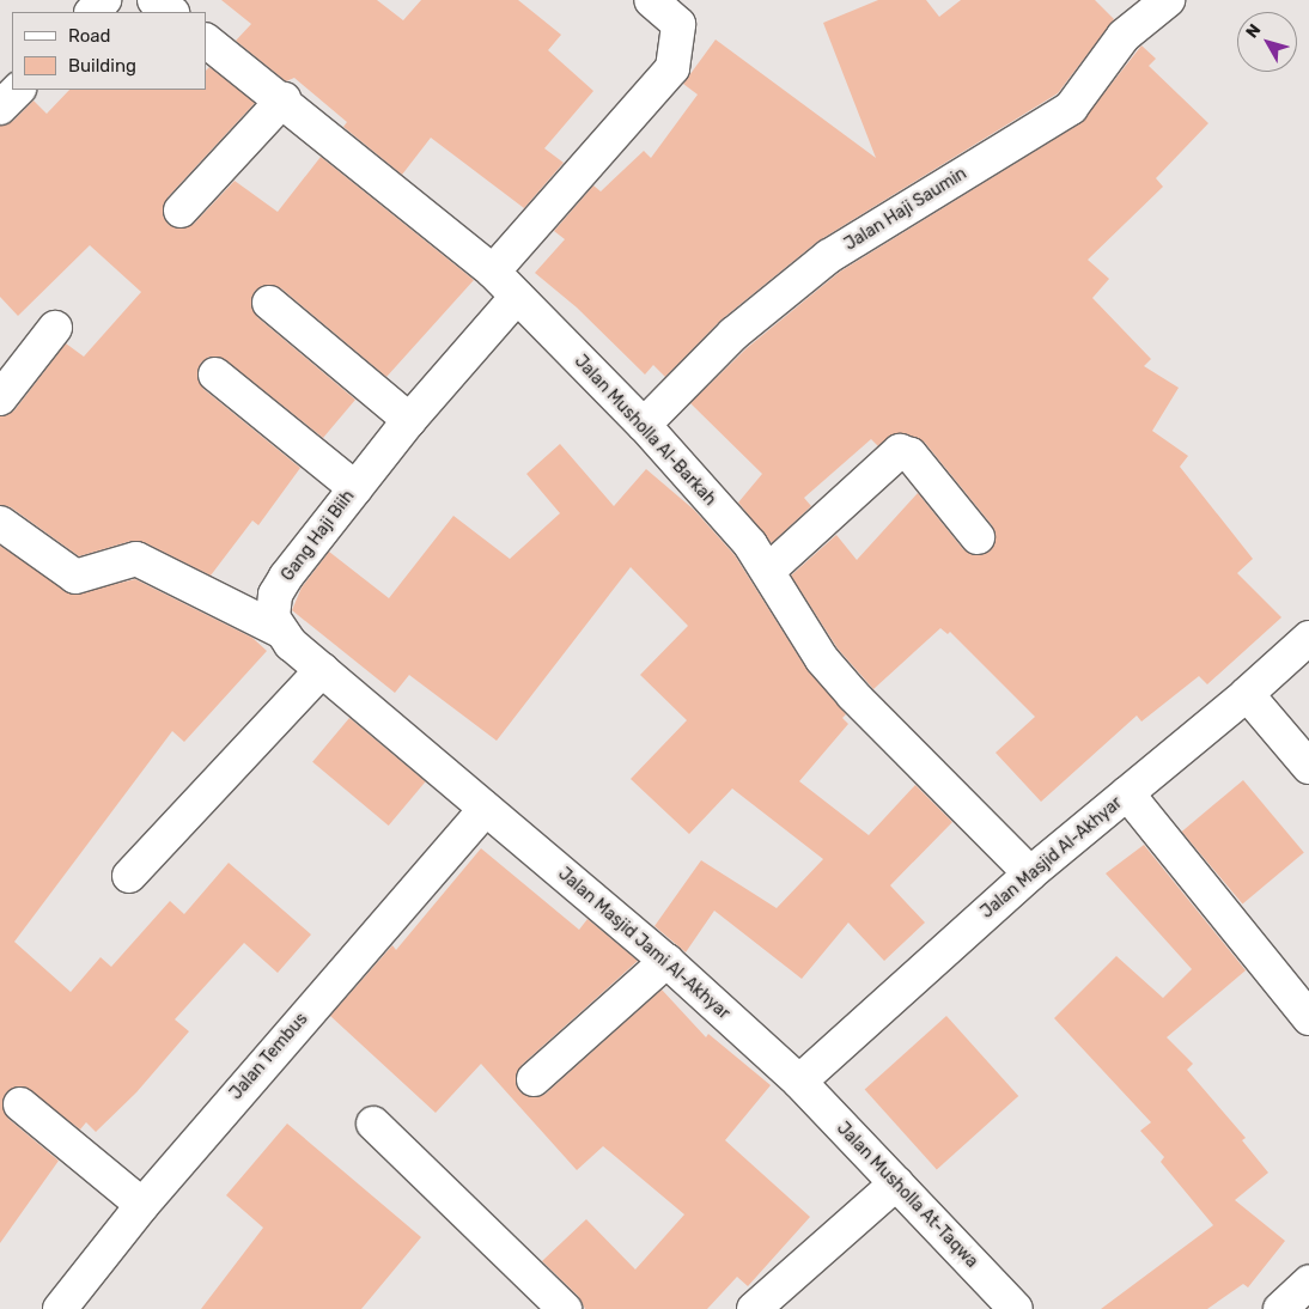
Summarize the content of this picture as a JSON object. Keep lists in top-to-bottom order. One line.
{"streets":{"street":["Jalan Haji Saumin","Jalan Musholla Al-Barkah","Gang Haji Biih","Jalan Masjid Al-Akhyar","Jalan Masjid Jami Al-Akhyar","Jalan Tembus","Jalan Musholla At-Taqwa"]},"crossings":[["Jalan Haji Saumin","Jalan Musholla Al-Barkah"],["Jalan Musholla Al-Barkah","Gang Haji Biih"],["Jalan Musholla Al-Barkah","Jalan Masjid Al-Akhyar"],["Jalan Masjid Al-Akhyar","Jalan Masjid Jami Al-Akhyar"],["Jalan Masjid Al-Akhyar","Jalan Musholla At-Taqwa"],["Jalan Masjid Jami Al-Akhyar","Jalan Tembus"],["Jalan Masjid Jami Al-Akhyar","Jalan Musholla At-Taqwa"]],"legend":["Road","Building"],"north":"top left"}
